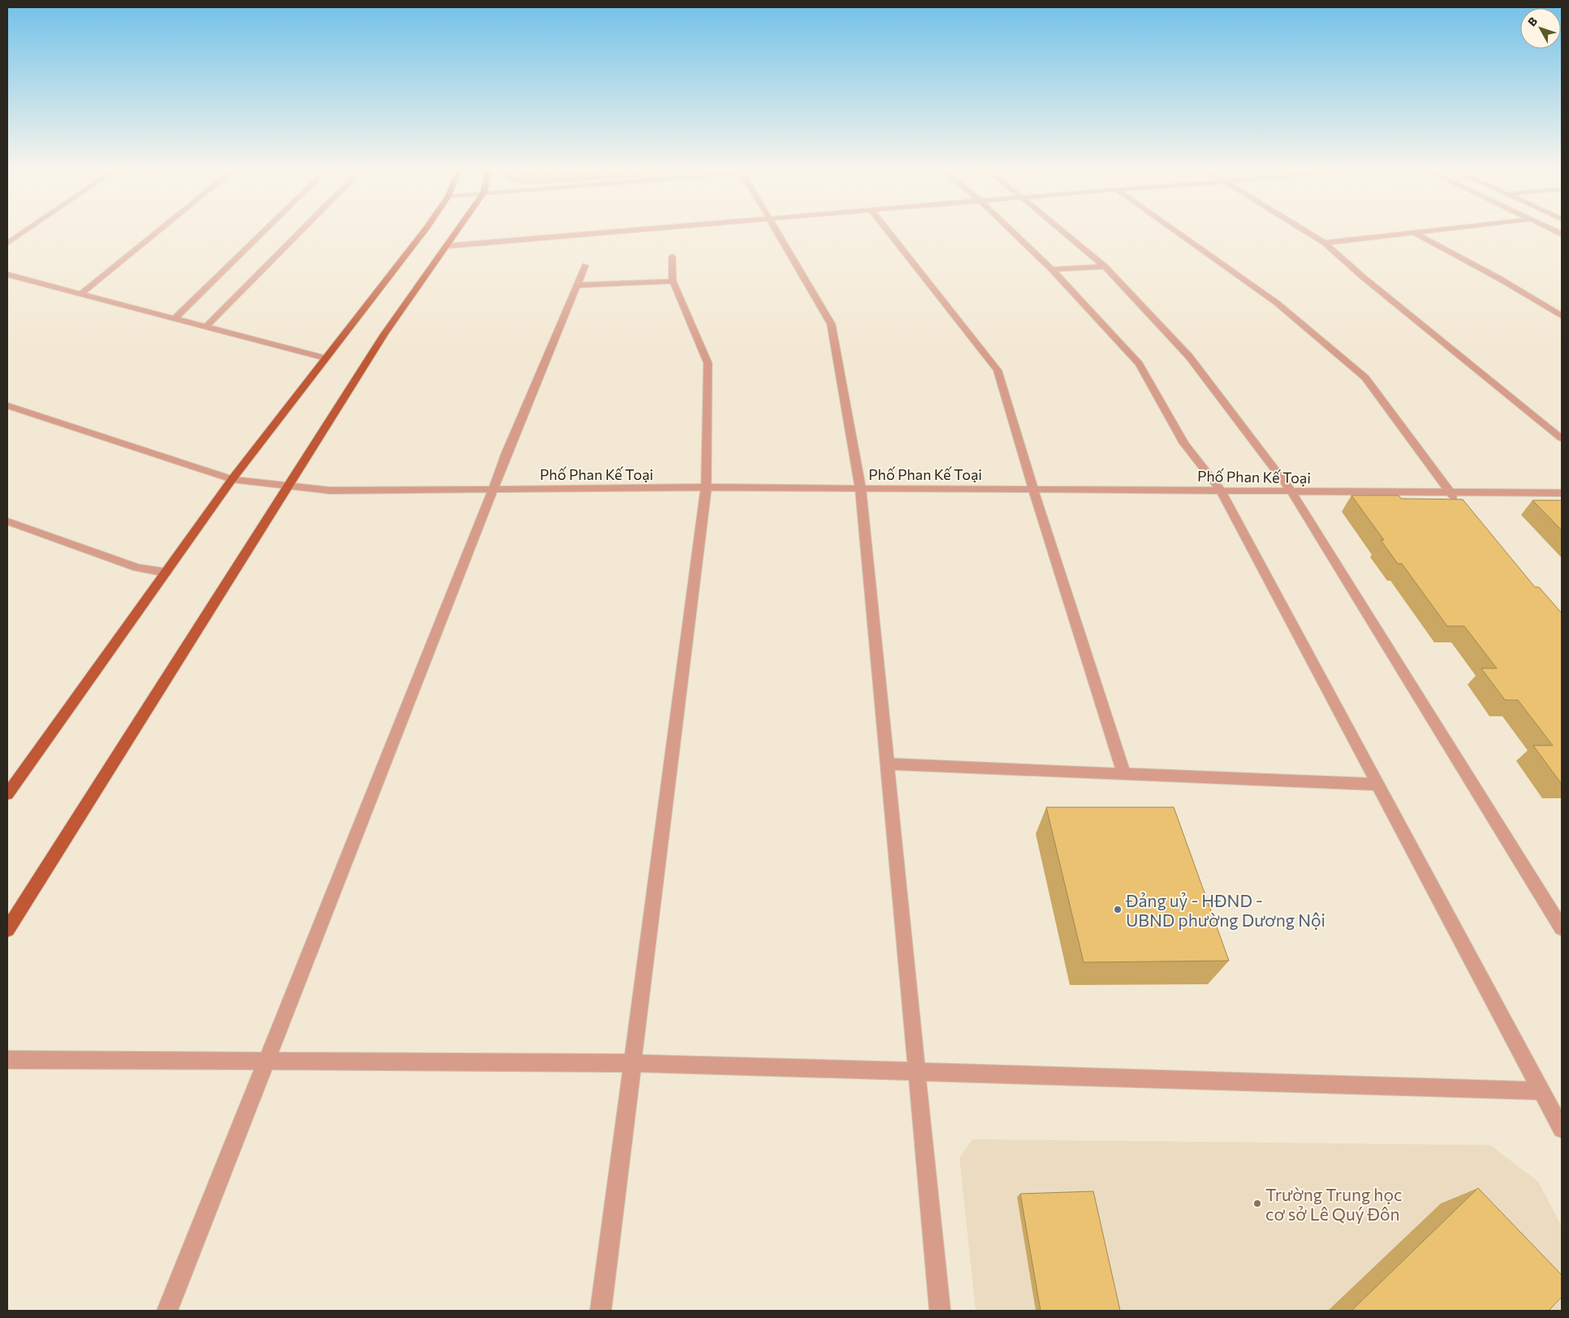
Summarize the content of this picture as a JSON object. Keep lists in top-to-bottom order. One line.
{"streets":{"street":["Phố Phan Kế Toại"]},"places":["Đảng uỷ - HĐND - UBND phường Dương Nội","Trường Trung học cơ sở Lê Quý Đôn"],"north":"top left"}
